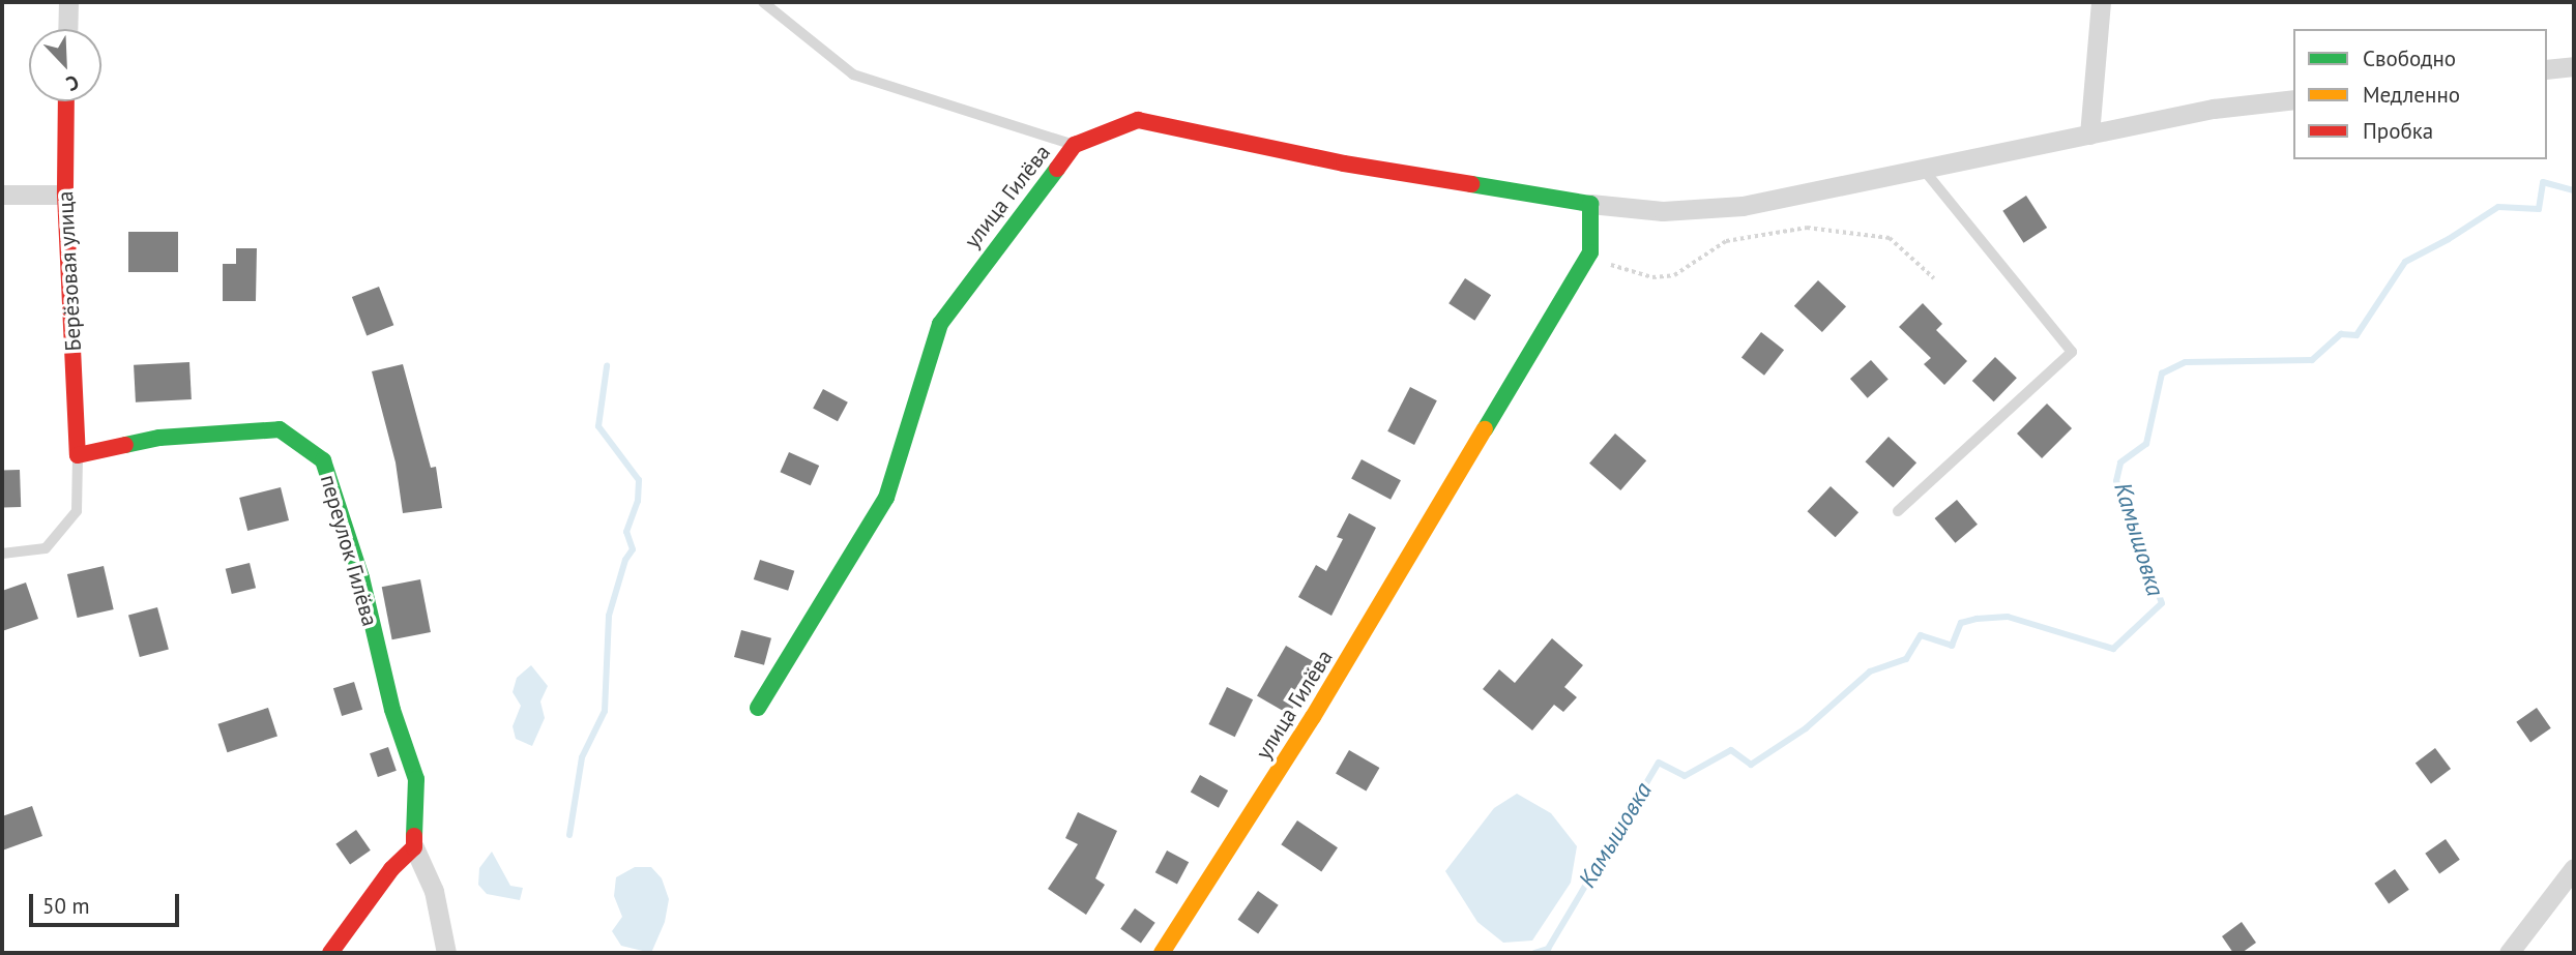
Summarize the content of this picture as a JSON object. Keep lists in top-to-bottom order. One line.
{"streets":{"street":["улица Гилёва","Берёзовая улица","переулок Гилёва"]},"crossings":[["Берёзовая улица","переулок Гилёва"]],"water":["Камышовка"],"legend":["Свободно","Медленно","Пробка"],"scale_bar":"50 m","north":"bottom right"}
